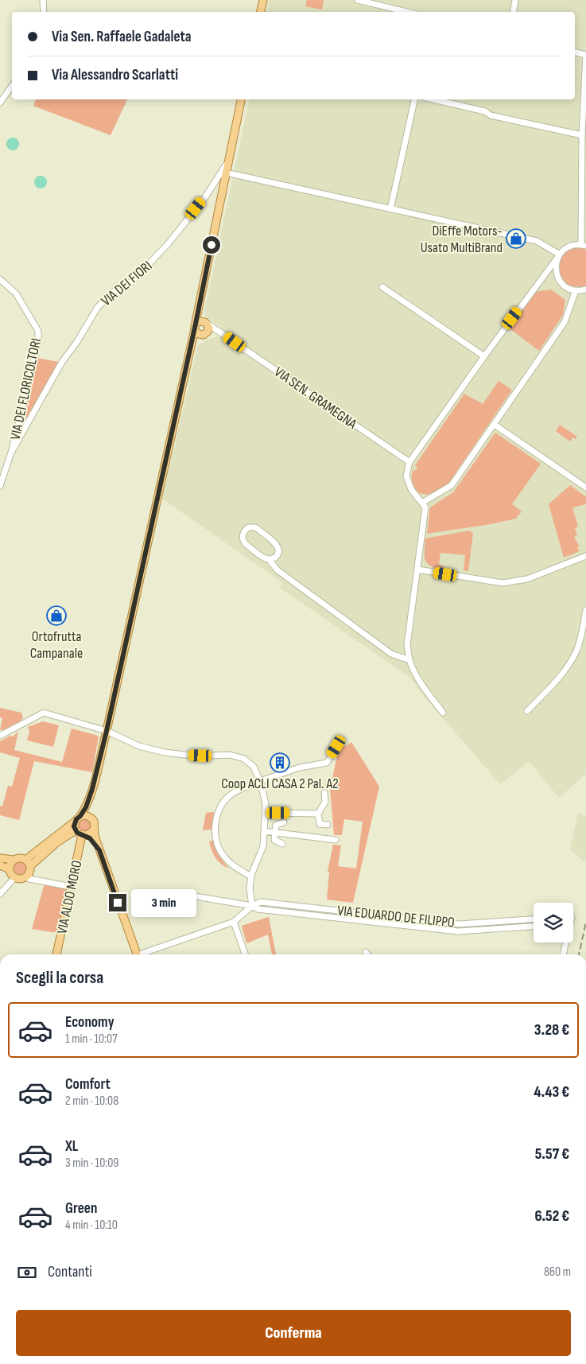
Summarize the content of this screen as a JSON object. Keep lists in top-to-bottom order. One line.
{"streets":{"main road":["VIA ALDO MORO"],"street":["VIA DEI FIORI","VIA DEI FLORICOLTORI","VIA SEN. GRAMEGNA","VIA EDUARDO DE FILIPPO"]},"crossings":[["VIA DEI FIORI","VIA DEI FLORICOLTORI"]],"places":{"shop":["DiEffe Motors- Usato MultiBrand","Ortofrutta Campanale"],"building":["Coop ACLI CASA 2 Pal. A2"]},"page":{"banner":["Via Sen. Raffaele Gadaleta","Via Alessandro Scarlatti"],"bubble":"3 min","heading":"Scegli la corsa","list":[{"name":"Economy","note":"1 min · 10:07","value":"3.28 €"},{"name":"Comfort","note":"2 min · 10:08","value":"4.43 €"},{"name":"XL","note":"3 min · 10:09","value":"5.57 €"},{"name":"Green","note":"4 min · 10:10","value":"6.52 €"}],"pay":["Contanti","860 m"],"buttons":"Conferma"}}
